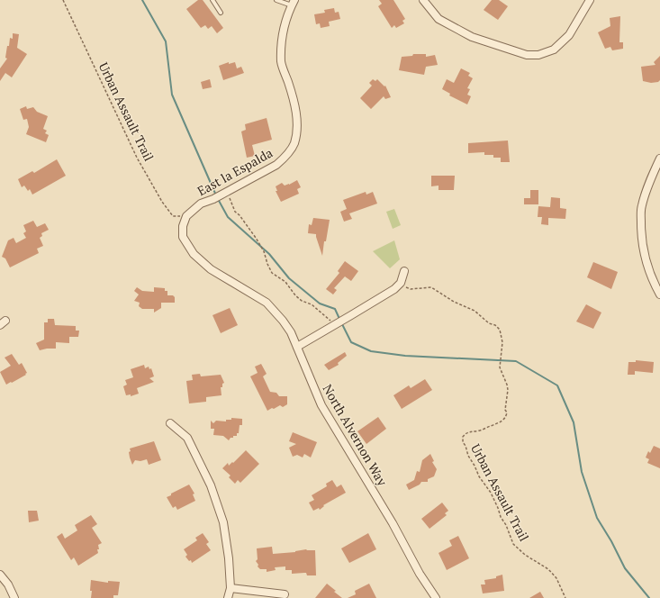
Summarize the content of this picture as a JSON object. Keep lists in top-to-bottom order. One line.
{"streets":{"street":["East la Espalda","North Alvernon Way"],"path":["Urban Assault Trail"]},"crossings":[["Urban Assault Trail","East la Espalda"],["Urban Assault Trail","North Alvernon Way"],["East la Espalda","North Alvernon Way"]]}
